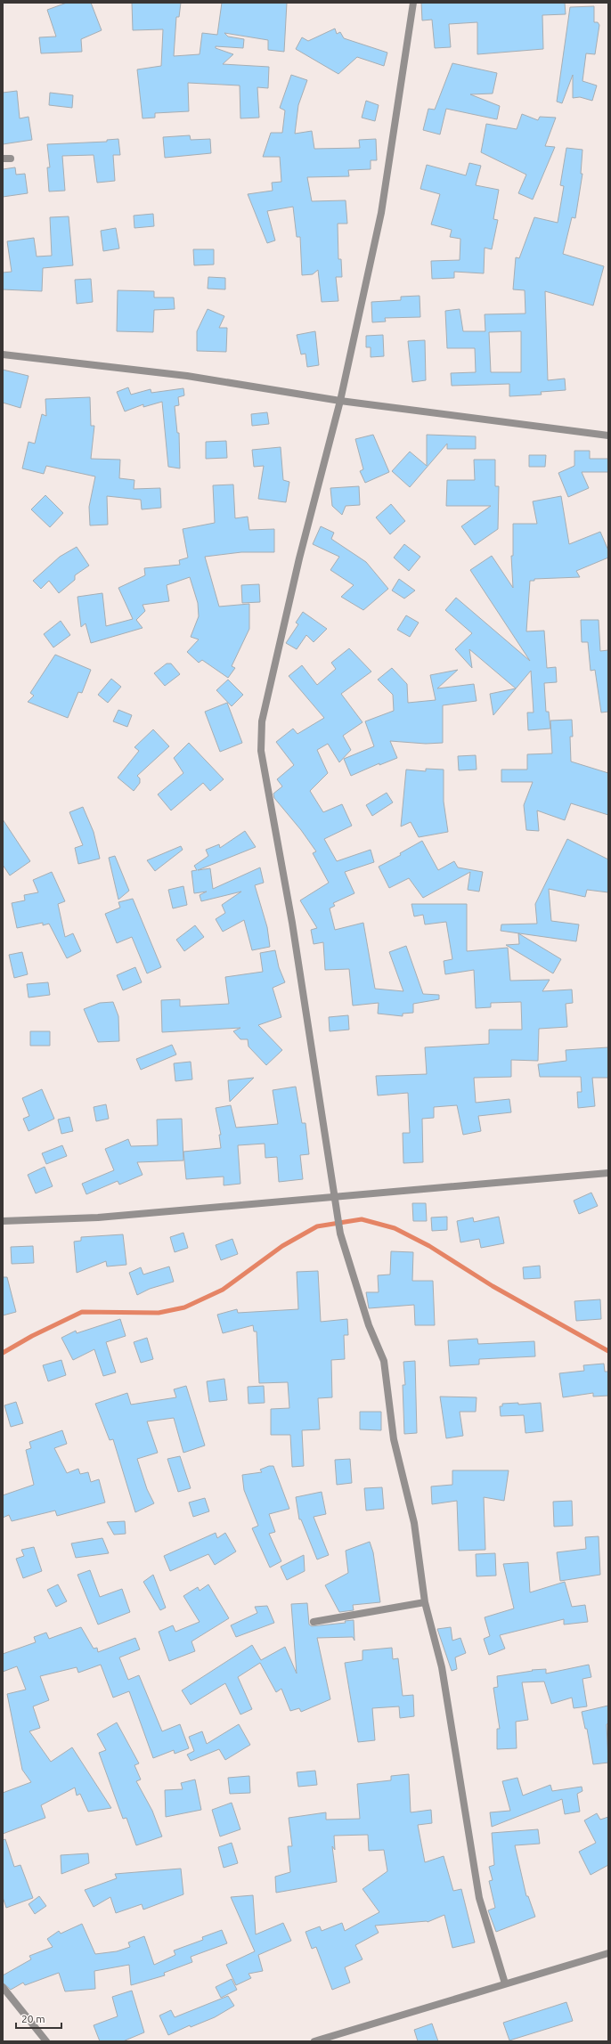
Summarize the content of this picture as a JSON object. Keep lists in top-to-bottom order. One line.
{"scale_bar":"20 m"}
